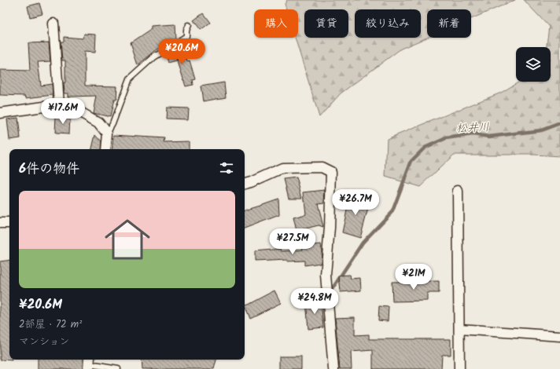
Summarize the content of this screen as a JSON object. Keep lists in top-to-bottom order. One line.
{"water":["松井川"],"page":{"chip":["購入","賃貸","絞り込み","新着"],"price":["¥20.6M","¥17.6M","¥26.7M","¥27.5M","¥21M","¥24.8M"],"heading":"6件の物件","list":[{"name":"¥20.6M","note":"2部屋 · 72 m² · マンション"}]}}
